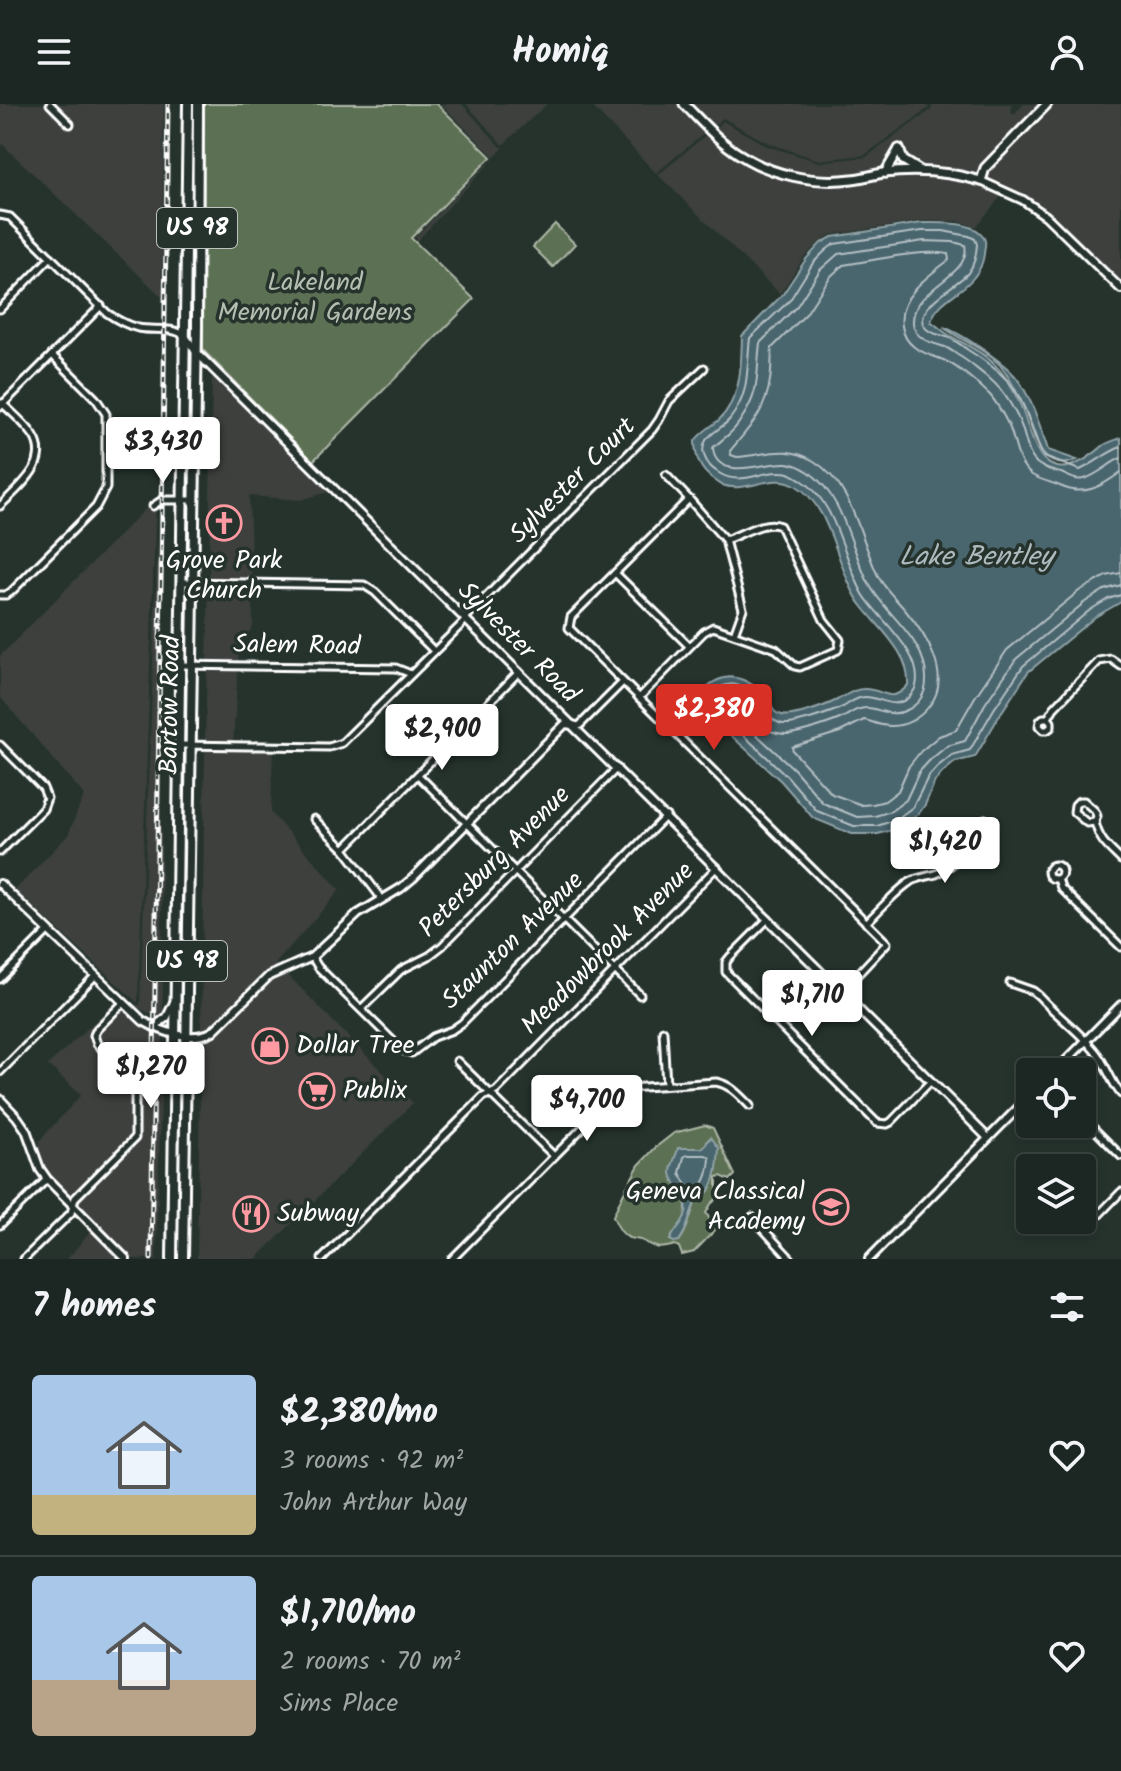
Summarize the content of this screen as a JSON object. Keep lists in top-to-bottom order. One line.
{"streets":{"main road":["US 98","Bartow Road"],"street":["Sylvester Court","Sylvester Road","Salem Road","Petersburg Avenue","Staunton Avenue","Meadowbrook Avenue"]},"crossings":[["Sylvester Court","Sylvester Road"],["Sylvester Court","Salem Road"],["Sylvester Court","Bartow Road"],["Sylvester Road","Bartow Road"],["Sylvester Road","Petersburg Avenue"],["Sylvester Road","Staunton Avenue"],["Sylvester Road","Meadowbrook Avenue"],["Salem Road","Bartow Road"],["Petersburg Avenue","Staunton Avenue"]],"water":["Lake Bentley"],"parks":["Lakeland Memorial Gardens"],"places":{"church":["Grove Park Church"],"shop":["Dollar Tree"],"supermarket":["Publix"],"school or university":["Geneva Classical Academy"],"restaurant":["Subway"]},"page":{"header":"Homiq","price":["$3,430","$2,380","$2,900","$1,420","$1,710","$1,270","$4,700"],"heading":"7 homes","list":[{"name":"$2,380/mo","note":"3 rooms · 92 m² · John Arthur Way"},{"name":"$1,710/mo","note":"2 rooms · 70 m² · Sims Place"}]}}
